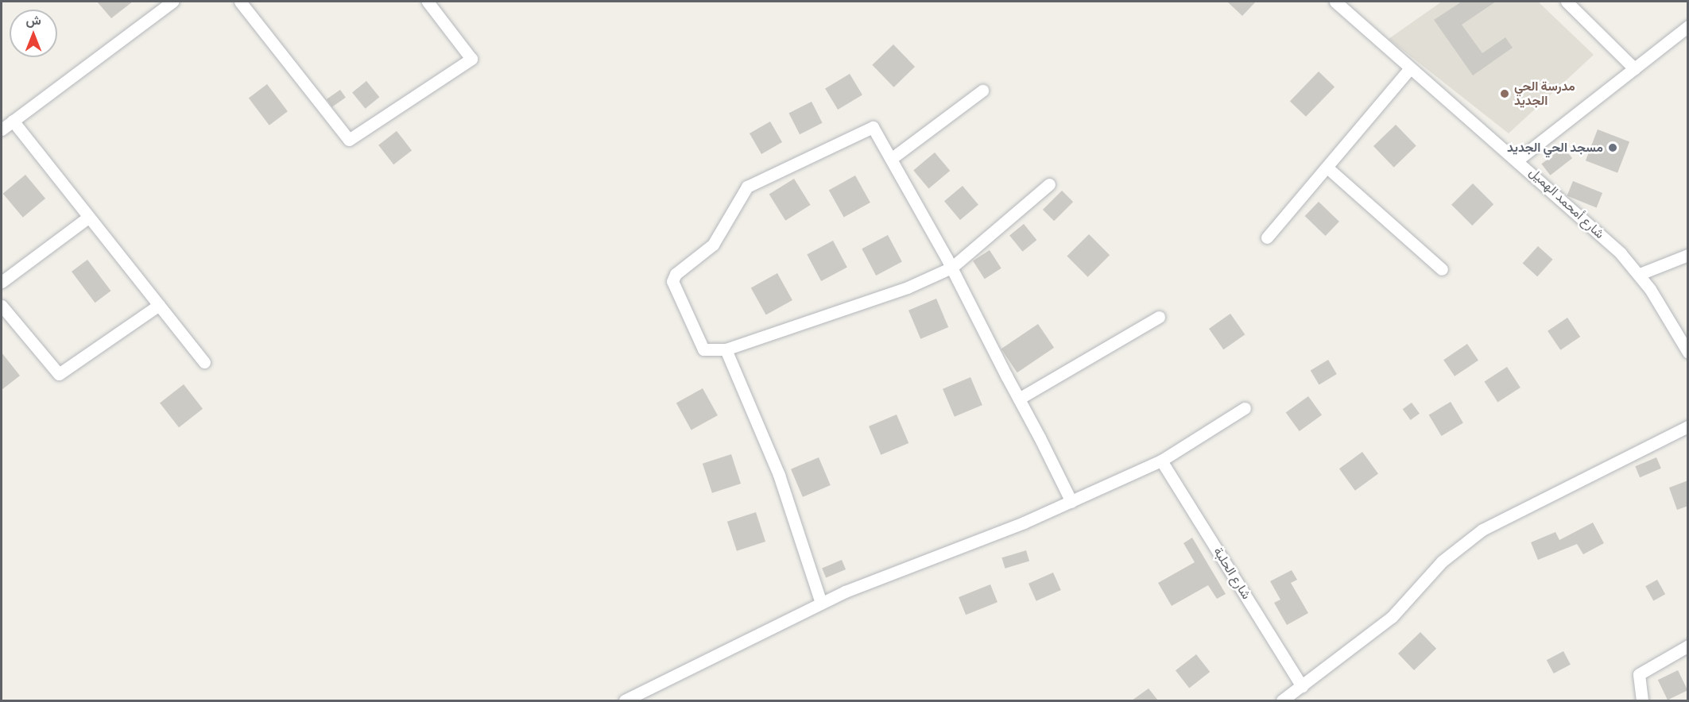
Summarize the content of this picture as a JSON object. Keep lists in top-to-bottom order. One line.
{"streets":{"street":["شارع أمحمد الهميل","شارع الحلبة"]},"places":["مدرسة الحي الجديد","مسجد الحي الجديد"],"north":"top"}
